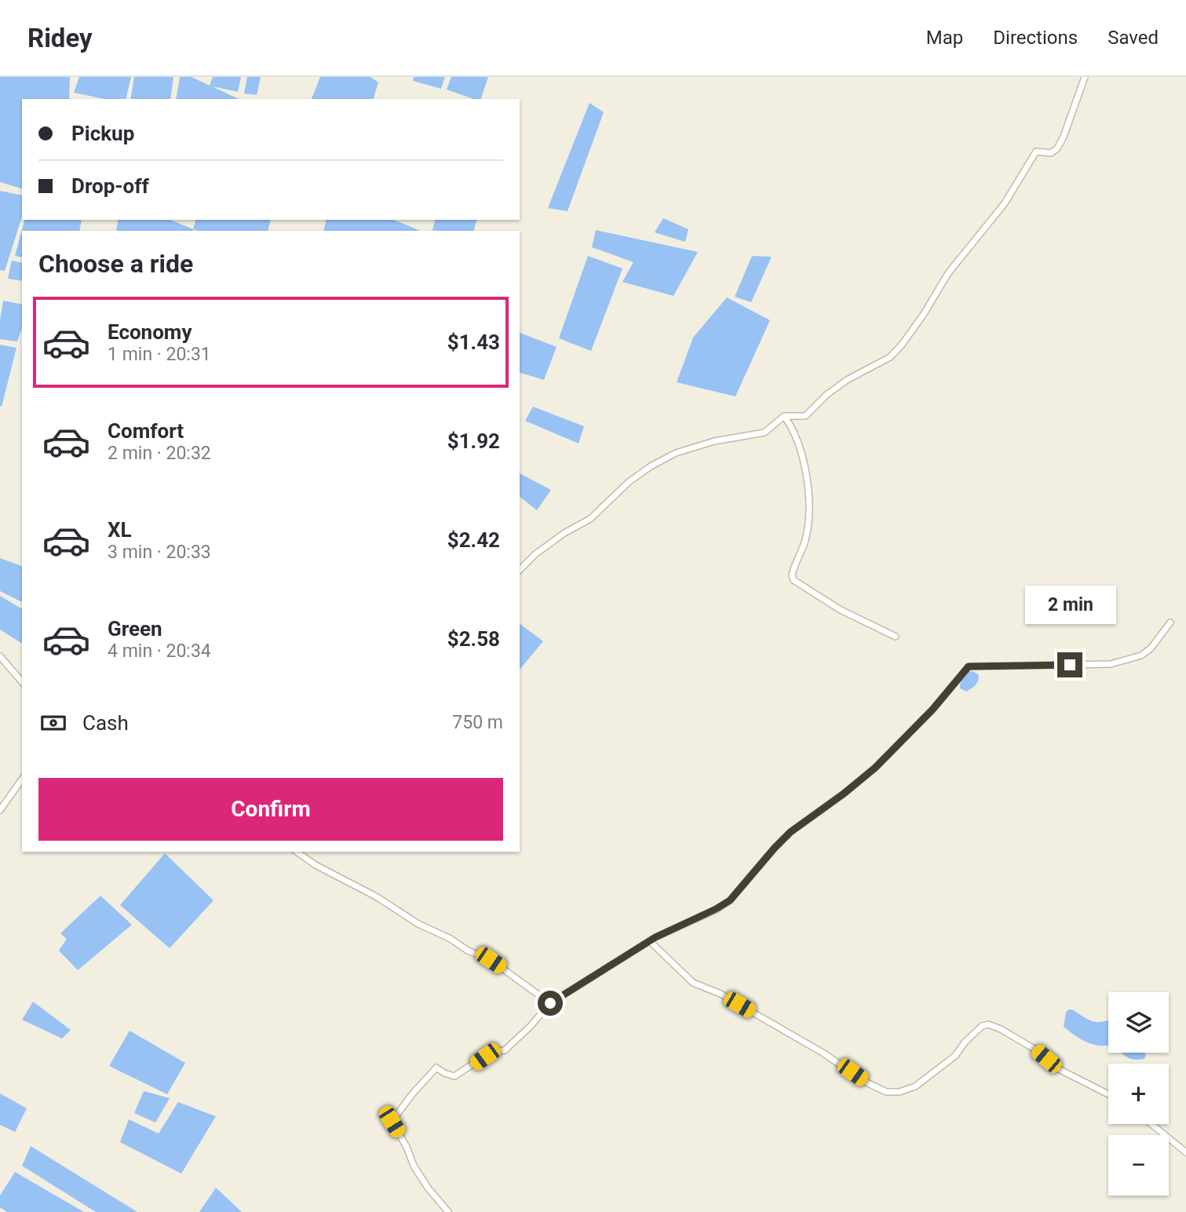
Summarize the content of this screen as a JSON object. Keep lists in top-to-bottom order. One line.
{"page":{"header":"Ridey","nav":["Map","Directions","Saved"],"banner":["Pickup","Drop-off"],"heading":"Choose a ride","list":[{"name":"Economy","note":"1 min · 20:31","value":"$1.43"},{"name":"Comfort","note":"2 min · 20:32","value":"$1.92"},{"name":"XL","note":"3 min · 20:33","value":"$2.42"},{"name":"Green","note":"4 min · 20:34","value":"$2.58"}],"bubble":"2 min","pay":["Cash","750 m"],"buttons":"Confirm","map_buttons":["+","−"]}}
